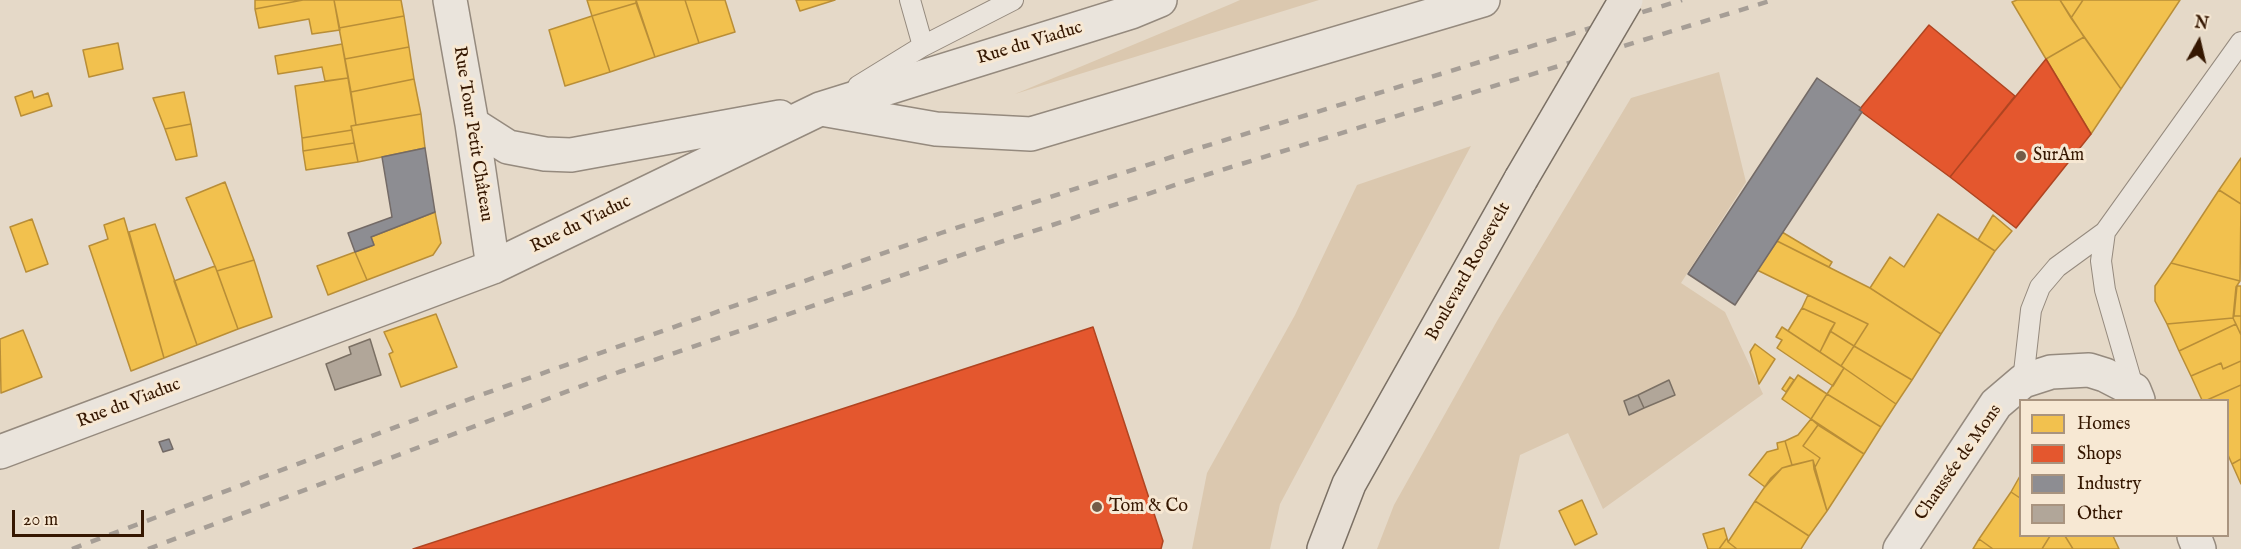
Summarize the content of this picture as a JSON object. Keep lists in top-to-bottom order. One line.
{"streets":{"main road":["Boulevard Roosevelt"],"street":["Rue du Viaduc","Rue Tour Petit Château","Chaussée de Mons"]},"crossings":[["Rue du Viaduc","Rue Tour Petit Château"]],"places":["SurAm","Tom & Co"],"legend":["Homes","Shops","Industry","Other"],"scale_bar":"20 m","north":"top"}
